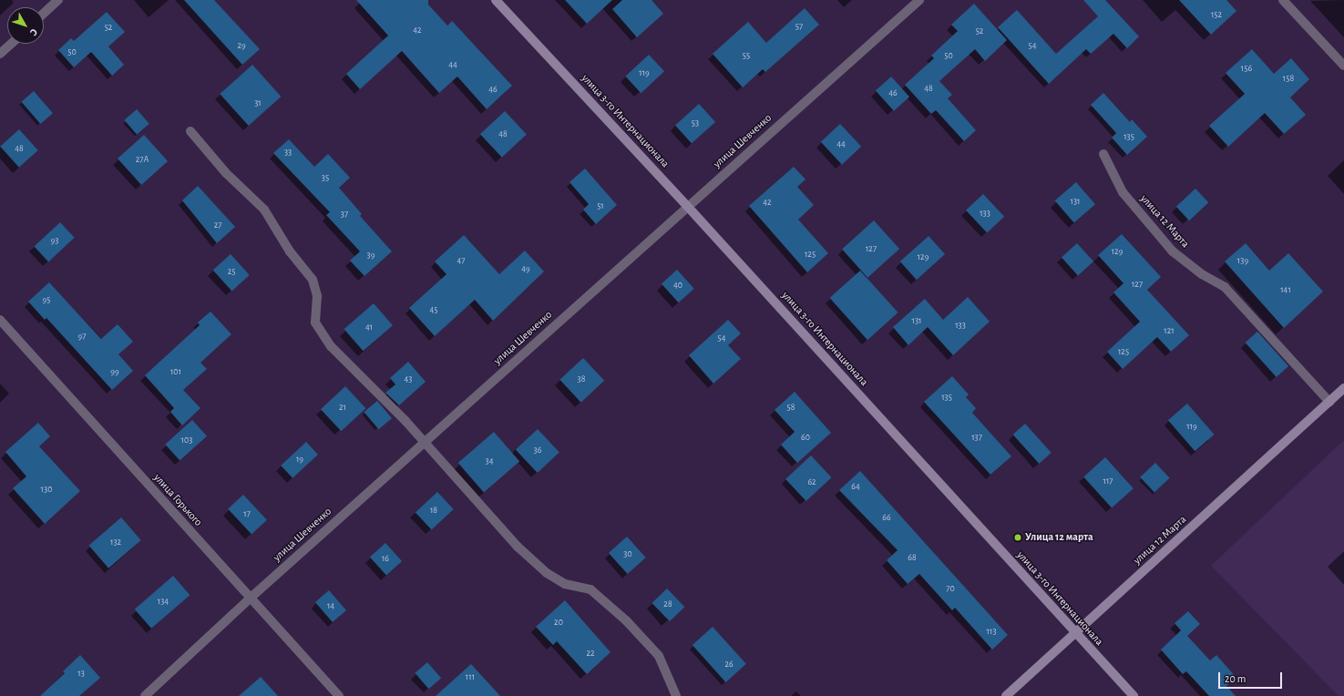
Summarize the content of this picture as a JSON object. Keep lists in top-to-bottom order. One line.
{"streets":{"street":["улица 3-го Интернационала","улица Шевченко","улица 12 Марта","улица Горького"]},"crossings":[["улица 3-го Интернационала","улица Шевченко"],["улица 3-го Интернационала","улица 12 Марта"],["улица Шевченко","улица Горького"]],"places":["Улица 12 марта"],"house_numbers":["152","57","52","42","52","29","54","50","55","50","44","156","119","158","48","46","46","31","53","48","135","44","48","33","27А","35","131","42","51","133","37","27","93","127","129","125","39","129","47","139","49","25","127","40","141","95","45","131","133","41","121","97","54","125","99","101","43","38","135","21","58","119","60","137","103","36","19","34","117","62","64","130","18","17","66","132","30","68","16","70","134","28","14","20","113","22","26","13","111"],"scale_bar":"20 m","north":"bottom right"}
